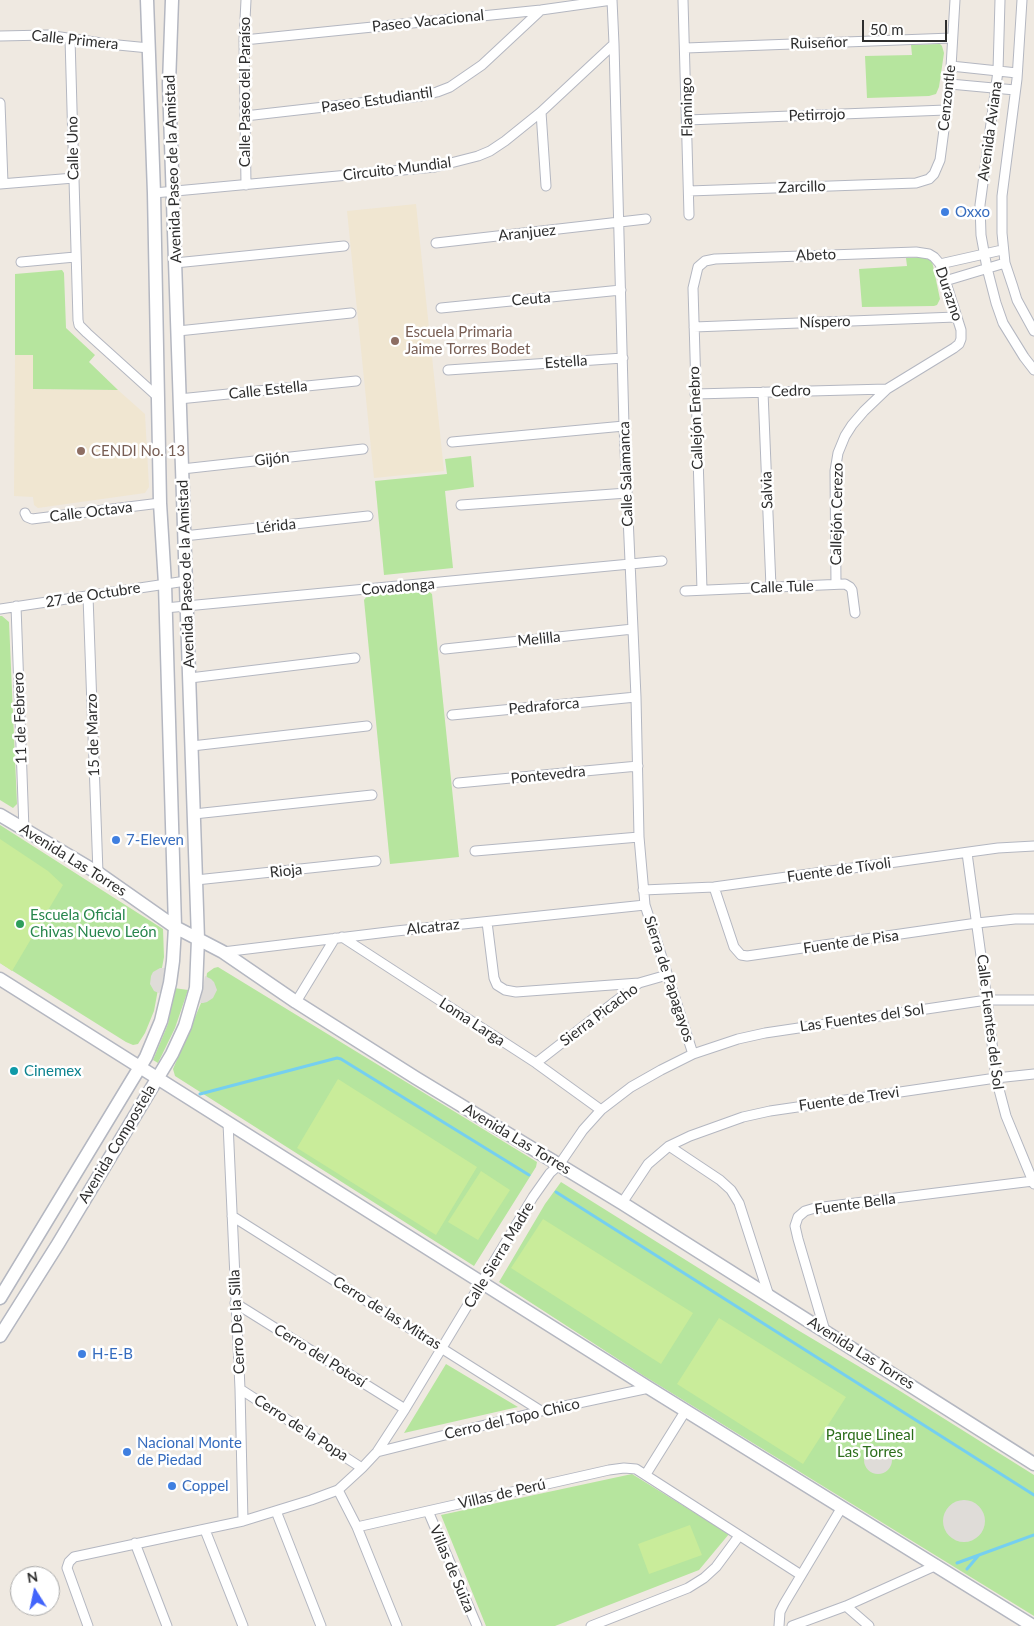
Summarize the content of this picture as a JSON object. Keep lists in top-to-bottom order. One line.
{"streets":{"street":["Paseo Vacacional","Calle Primera","Ruiseñor","Calle Paseo del Paraíso","Cenzontle","Paseo Estudiantil","Flamingo","Petirrojo","Avenida Aviana","Calle Uno","Avenida Paseo de la Amistad","Circuito Mundial","Zarcillo","Aranjuez","Abeto","Durazno","Ceuta","Níspero","Estella","Calle Estella","Cedro","Callejón Enebro","Gijón","Calle Salamanca","Salvia","Calle Octava","Callejón Cerezo","Lérida","Covadonga","Calle Tule","27 de Octubre","Melilla","Pedraforca","11 de Febrero","15 de Marzo","Pontevedra","Avenida Las Torres","Fuente de Tívoli","Rioja","Alcatraz","Fuente de Pisa","Sierra de Papagayos","Sierra Picacho","Las Fuentes del Sol","Loma Larga","Calle Fuentes del Sol","Fuente de Trevi","Avenida Compostela","Fuente Bella","Calle Sierra Madre","Cerro de las Mitras","Cerro De la Silla","Cerro del Potosí","Cerro del Topo Chico","Cerro de la Popa","Villas de Perú","Villas de Suiza"]},"crossings":[["Paseo Vacacional","Calle Paseo del Paraíso"],["Paseo Vacacional","Paseo Estudiantil"],["Calle Primera","Calle Uno"],["Calle Primera","Avenida Paseo de la Amistad"],["Ruiseñor","Cenzontle"],["Ruiseñor","Flamingo"],["Calle Paseo del Paraíso","Paseo Estudiantil"],["Calle Paseo del Paraíso","Circuito Mundial"],["Cenzontle","Petirrojo"],["Cenzontle","Zarcillo"],["Flamingo","Petirrojo"],["Flamingo","Zarcillo"],["Calle Uno","Avenida Paseo de la Amistad"],["Avenida Paseo de la Amistad","Circuito Mundial"],["Avenida Paseo de la Amistad","Calle Estella"],["Avenida Paseo de la Amistad","Gijón"],["Avenida Paseo de la Amistad","Calle Octava"],["Avenida Paseo de la Amistad","Lérida"],["Avenida Paseo de la Amistad","Covadonga"],["Avenida Paseo de la Amistad","27 de Octubre"],["Avenida Paseo de la Amistad","Avenida Las Torres"],["Avenida Paseo de la Amistad","Rioja"],["Avenida Paseo de la Amistad","Avenida Compostela"],["Circuito Mundial","Calle Salamanca"],["Aranjuez","Calle Salamanca"],["Abeto","Durazno"],["Abeto","Callejón Enebro"],["Durazno","Níspero"],["Durazno","Callejón Cerezo"],["Ceuta","Calle Salamanca"],["Níspero","Callejón Enebro"],["Estella","Calle Salamanca"],["Cedro","Callejón Enebro"],["Cedro","Salvia"],["Cedro","Callejón Cerezo"],["Callejón Enebro","Calle Tule"],["Calle Salamanca","Covadonga"],["Calle Salamanca","Melilla"],["Calle Salamanca","Pedraforca"],["Calle Salamanca","Pontevedra"],["Calle Salamanca","Fuente de Tívoli"],["Calle Salamanca","Alcatraz"],["Calle Salamanca","Sierra de Papagayos"],["Salvia","Calle Tule"],["Callejón Cerezo","Calle Tule"],["27 de Octubre","11 de Febrero"],["27 de Octubre","15 de Marzo"],["11 de Febrero","Avenida Las Torres"],["15 de Marzo","Avenida Las Torres"],["Avenida Las Torres","Alcatraz"],["Avenida Las Torres","Fuente de Trevi"],["Avenida Las Torres","Avenida Compostela"],["Avenida Las Torres","Fuente Bella"],["Avenida Las Torres","Calle Sierra Madre"],["Fuente de Tívoli","Fuente de Pisa"],["Fuente de Tívoli","Calle Fuentes del Sol"],["Alcatraz","Sierra de Papagayos"],["Alcatraz","Loma Larga"],["Fuente de Pisa","Calle Fuentes del Sol"],["Sierra de Papagayos","Sierra Picacho"],["Sierra de Papagayos","Las Fuentes del Sol"],["Sierra de Papagayos","Calle Sierra Madre"],["Sierra Picacho","Loma Larga"],["Las Fuentes del Sol","Calle Fuentes del Sol"],["Las Fuentes del Sol","Calle Sierra Madre"],["Loma Larga","Calle Sierra Madre"],["Calle Fuentes del Sol","Fuente de Trevi"],["Calle Fuentes del Sol","Fuente Bella"],["Calle Sierra Madre","Cerro de las Mitras"],["Calle Sierra Madre","Cerro del Potosí"],["Calle Sierra Madre","Cerro del Topo Chico"],["Calle Sierra Madre","Cerro de la Popa"],["Cerro de las Mitras","Cerro De la Silla"],["Cerro de las Mitras","Cerro del Topo Chico"],["Cerro De la Silla","Cerro del Potosí"],["Cerro De la Silla","Cerro de la Popa"],["Villas de Perú","Villas de Suiza"]],"parks":["Parque Lineal Las Torres"],"places":["Oxxo","Escuela Primaria Jaime Torres Bodet","CENDI No. 13","7-Eleven","Escuela Oficial Chivas Nuevo León","Cinemex","H-E-B","Nacional Monte de Piedad","Coppel"],"scale_bar":"50 m","north":"top"}
